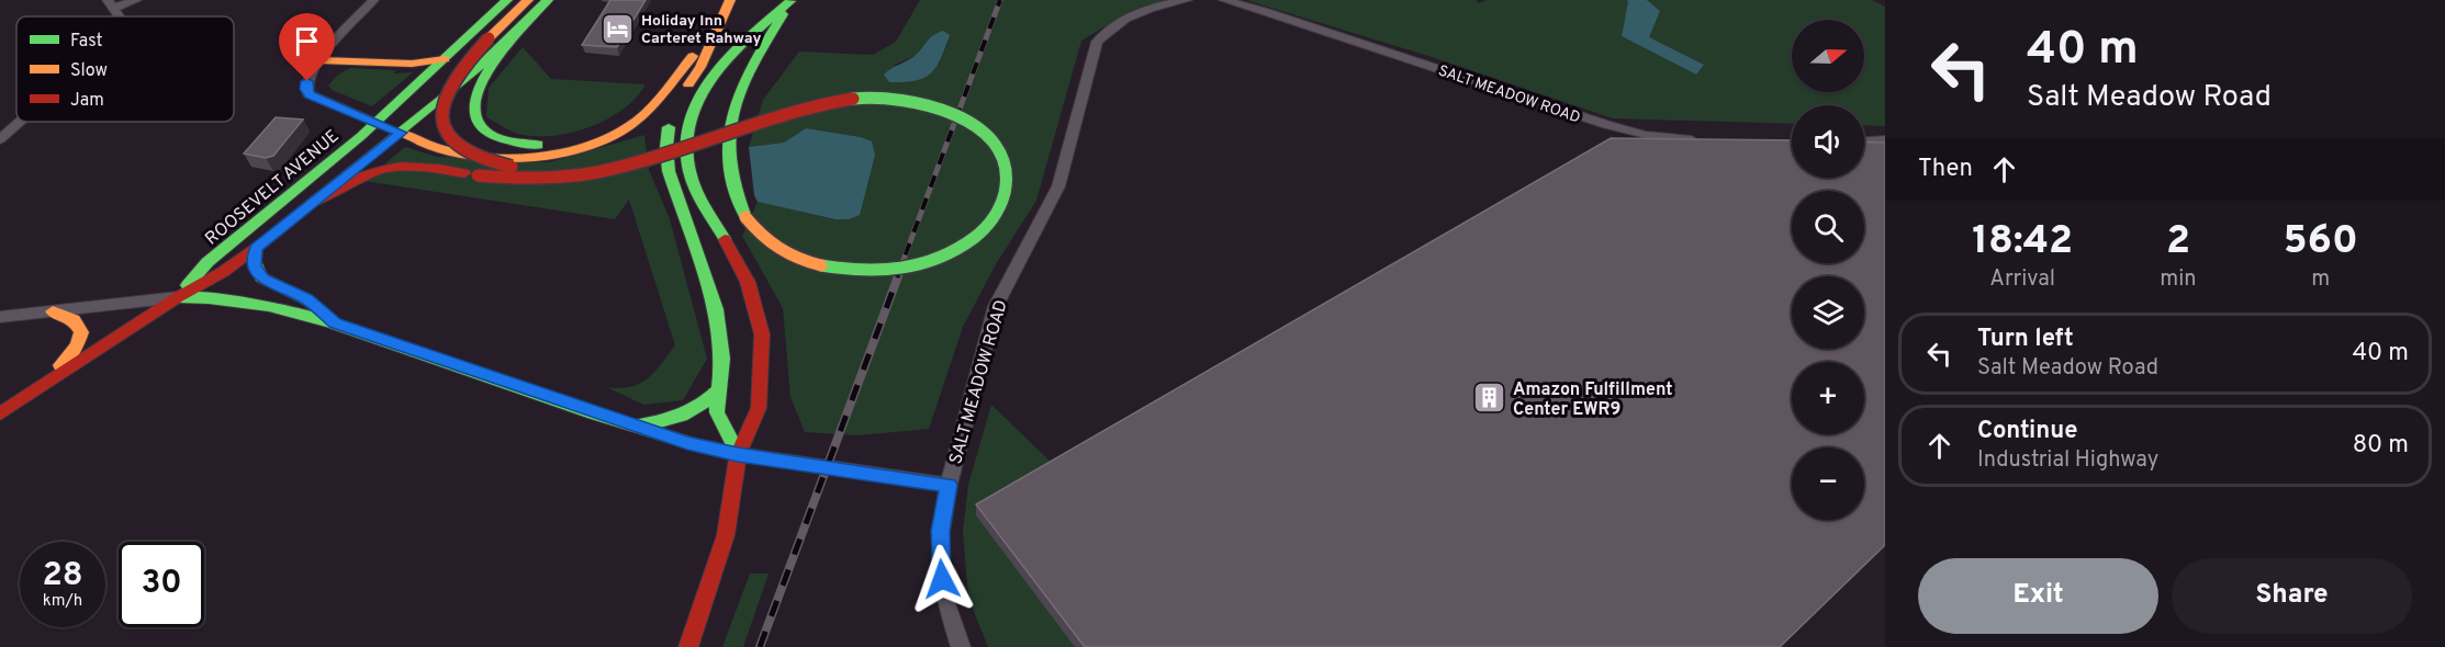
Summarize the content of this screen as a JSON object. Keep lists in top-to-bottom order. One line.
{"streets":{"main road":["ROOSEVELT AVENUE"],"street":["SALT MEADOW ROAD"]},"places":{"hotel":["Holiday Inn Carteret Rahway"],"building":["Amazon Fulfillment Center EWR9"]},"legend":["Fast","Slow","Jam"],"north":"right","page":{"turn":["40 m","Salt Meadow Road"],"map_buttons":["+","−"],"then":"Then","eta":["18:42","Arrival","2","min","560","m"],"list":[{"name":"Turn left","note":"Salt Meadow Road","value":"40 m"},{"name":"Continue","note":"Industrial Highway","value":"80 m"}],"speed":"28 km/h","limit":"30","buttons":["Exit","Share"]}}
